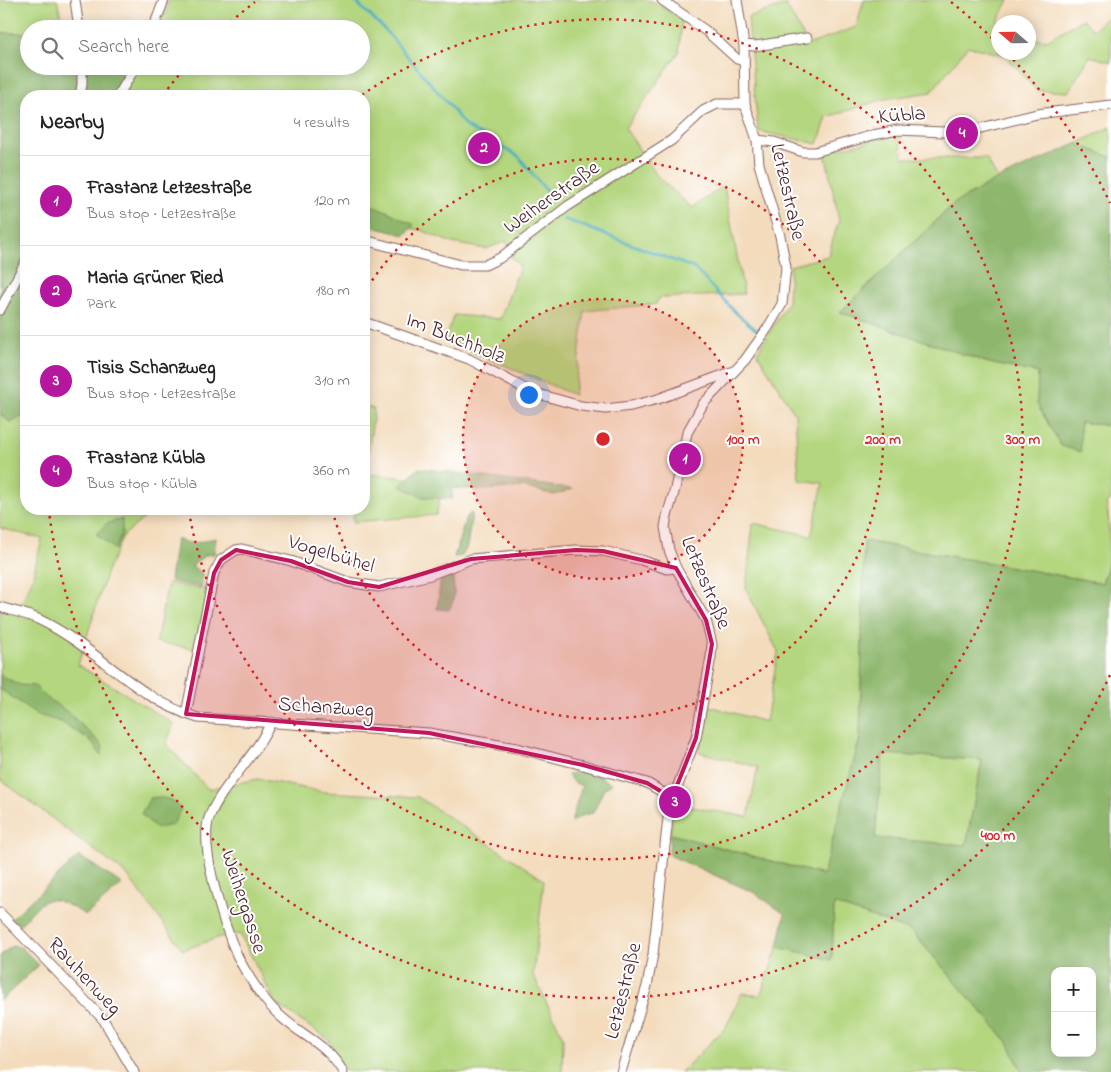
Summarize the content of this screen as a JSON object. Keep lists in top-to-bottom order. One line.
{"streets":{"street":["Kübla","Letzestraße","Weiherstraße","Im Buchholz","Vogelbühel","Schanzweg","Weihergasse","Rauhenweg"]},"crossings":[["Kübla","Letzestraße"],["Letzestraße","Weiherstraße"],["Letzestraße","Im Buchholz"],["Letzestraße","Vogelbühel"],["Letzestraße","Schanzweg"],["Vogelbühel","Schanzweg"],["Schanzweg","Weihergasse"]],"north":"left","page":{"search":"Search here","heading":["Nearby","4 results"],"pins":["4","2","1","3"],"list":[{"mark":"1","name":"Frastanz Letzestraße","note":"Bus stop · Letzestraße","value":"120 m"},{"mark":"2","name":"Maria Grüner Ried","note":"Park","value":"180 m"},{"mark":"3","name":"Tisis Schanzweg","note":"Bus stop · Letzestraße","value":"310 m"},{"mark":"4","name":"Frastanz Kübla","note":"Bus stop · Kübla","value":"360 m"}],"map_buttons":["+","−"]},"rings":["100 m","200 m","300 m","400 m"]}
